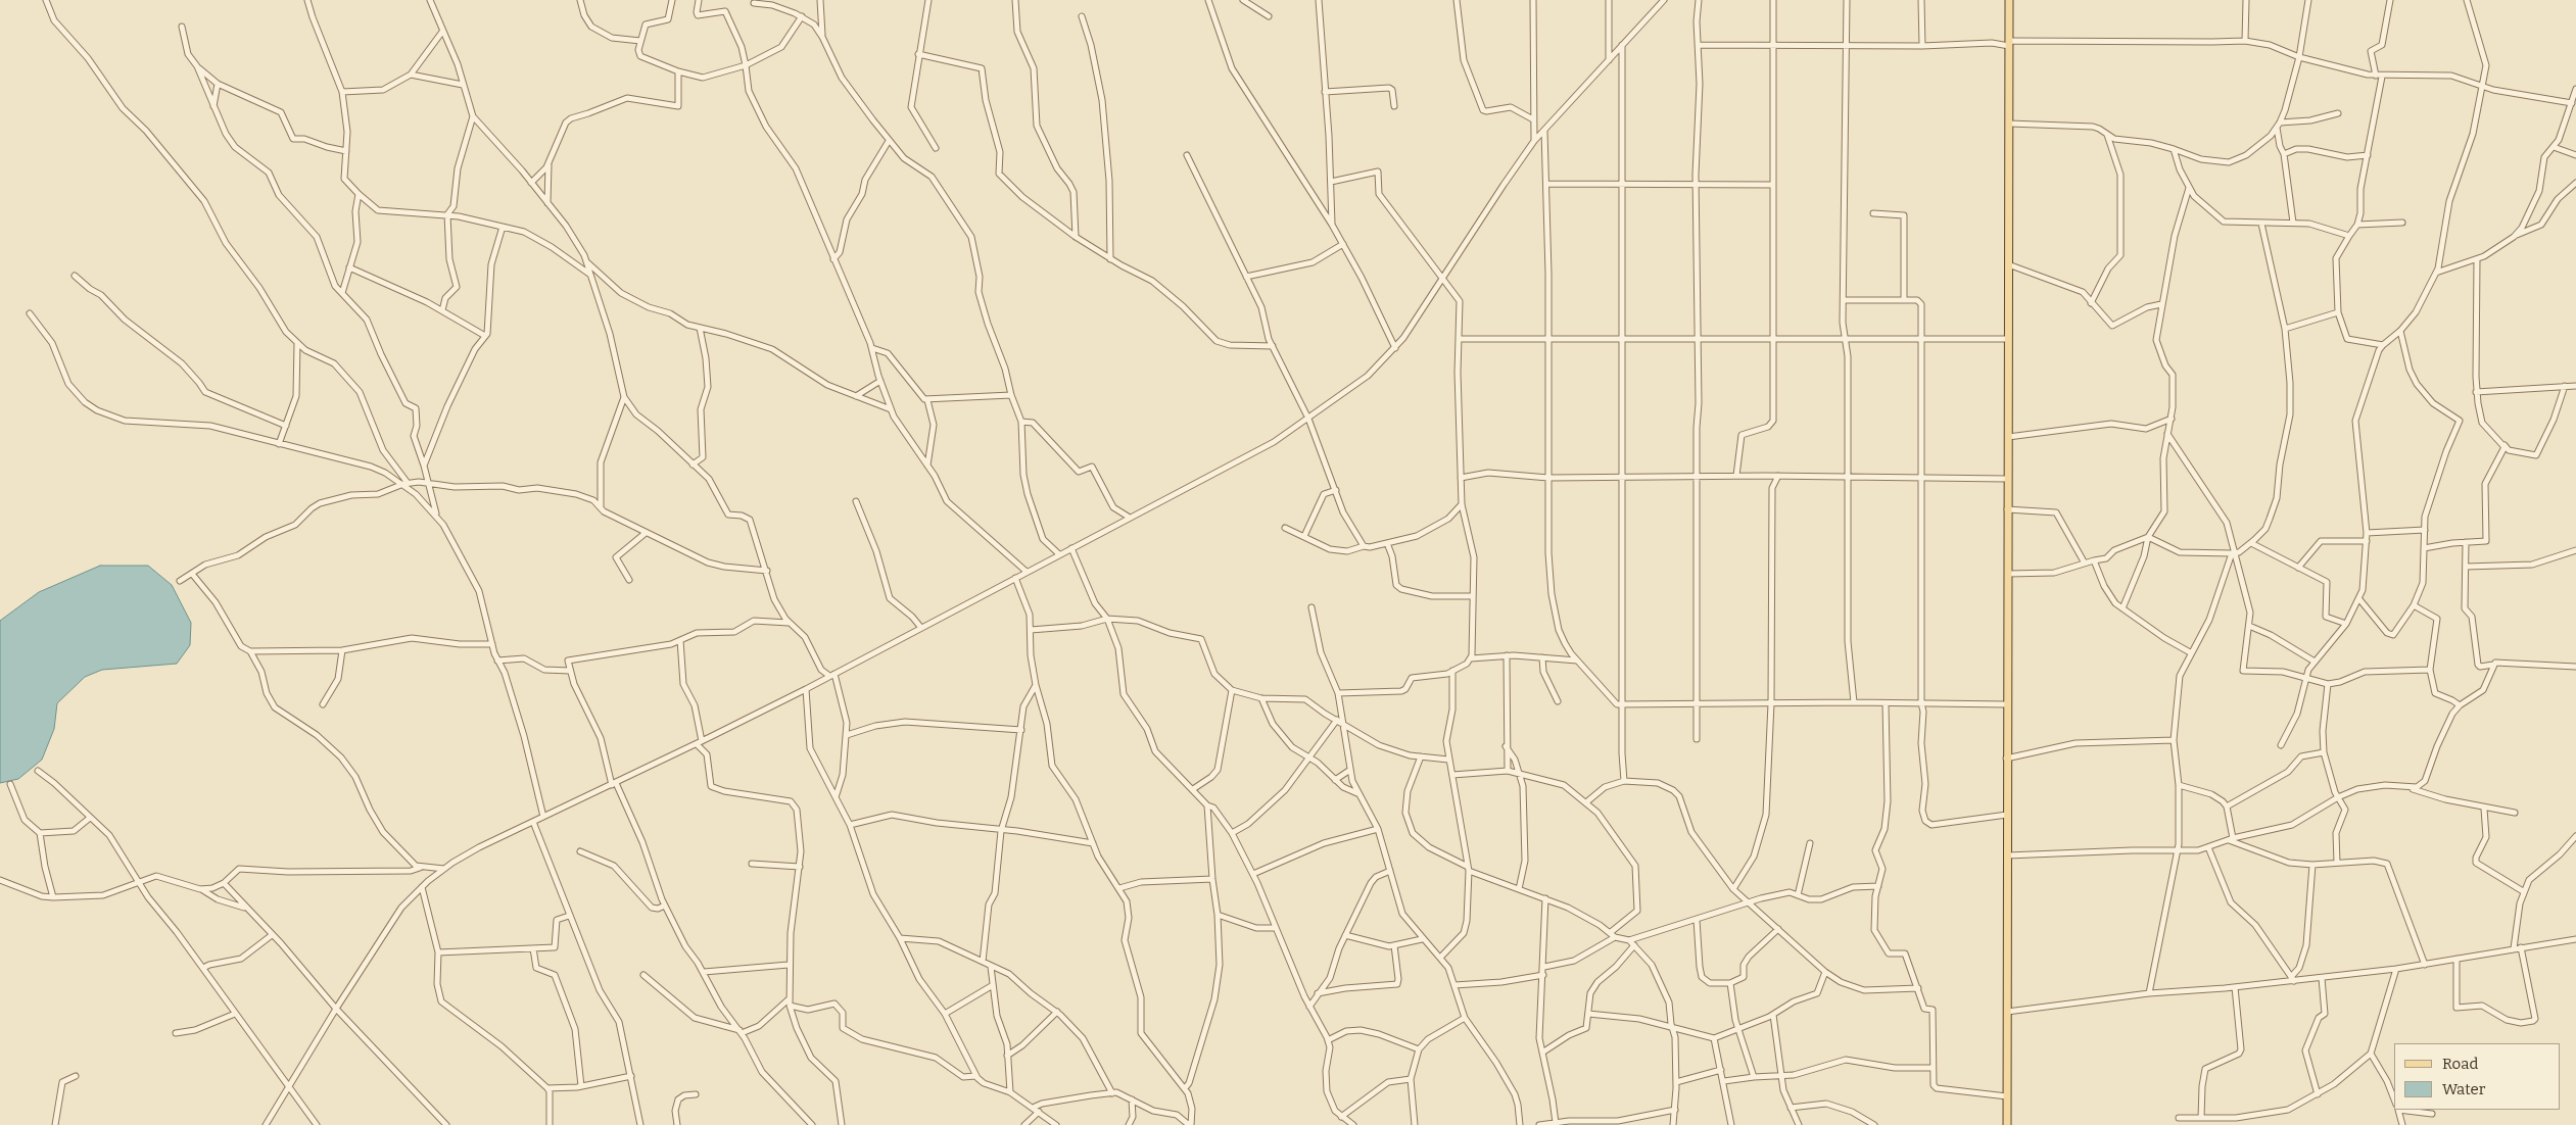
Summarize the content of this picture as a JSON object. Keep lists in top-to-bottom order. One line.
{"legend":["Road","Water"]}
